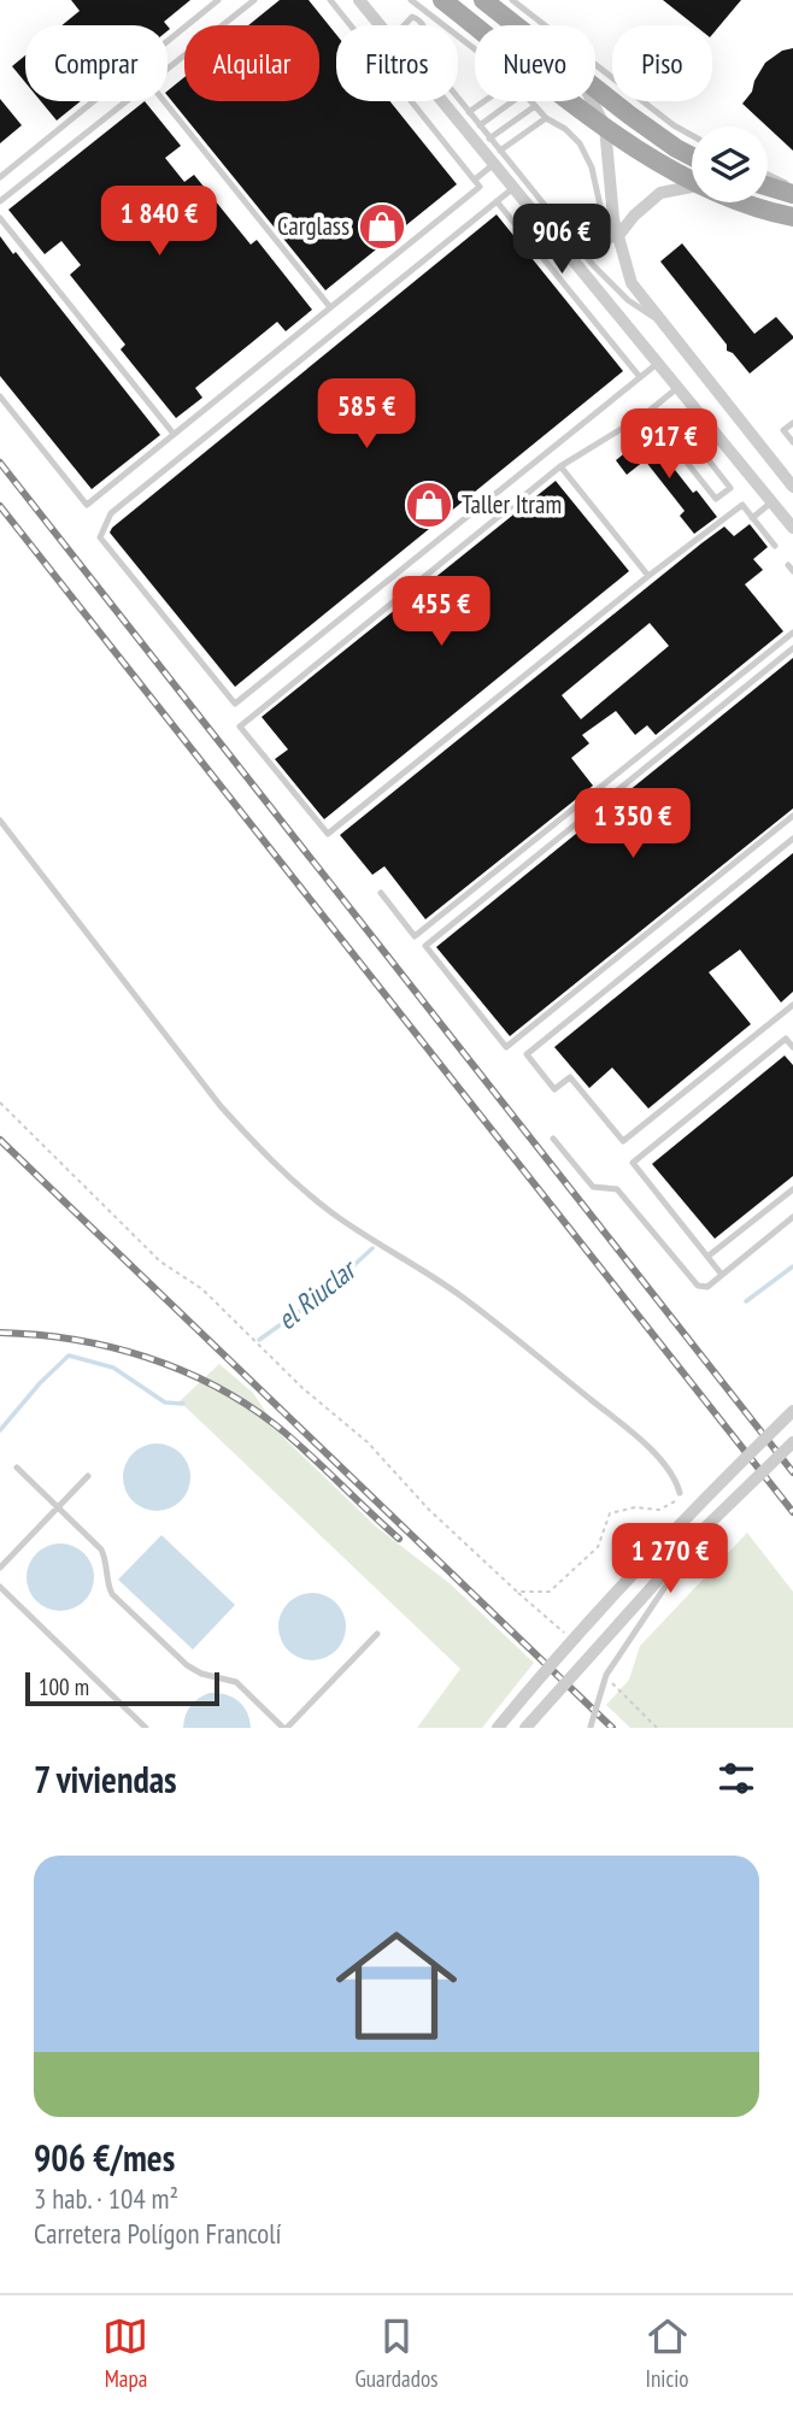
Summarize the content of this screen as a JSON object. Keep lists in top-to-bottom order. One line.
{"water":["el Riuclar"],"places":{"shop":["Carglass","Taller Itram"]},"scale_bar":"100 m","page":{"chip":["Comprar","Alquilar","Filtros","Nuevo","Piso"],"price":["1 840 €","906 €","585 €","917 €","455 €","1 350 €","1 270 €"],"scale":"100 m","heading":"7 viviendas","list":[{"name":"906 €/mes","note":"3 hab. · 104 m² · Carretera Polígon Francolí"}],"tabs":["Mapa","Guardados","Inicio"]}}
